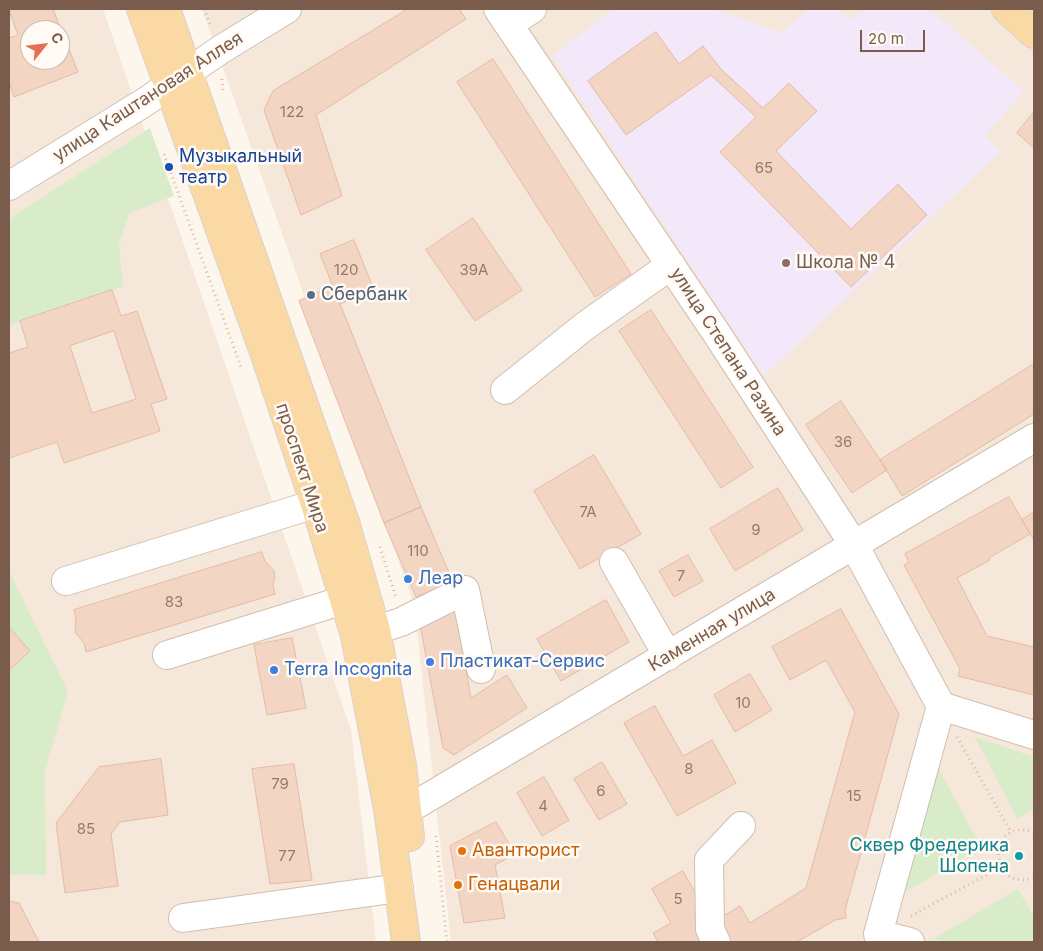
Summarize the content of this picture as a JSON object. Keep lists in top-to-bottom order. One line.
{"streets":{"main road":["проспект Мира"],"street":["улица Каштановая Аллея","улица Степана Разина","Каменная улица"]},"crossings":[["улица Каштановая Аллея","проспект Мира"],["улица Степана Разина","Каменная улица"],["проспект Мира","Каменная улица"]],"places":["Музыкальный театр","Школа № 4","Сбербанк","Леар","Пластикат-Сервис","Terra Incognita","Авантюрист","Сквер Фредерика Шопена","Генацвали"],"house_numbers":["122","65","120","39А","36","7А","9","110","7","83","10","8","79","6","15","4","85","77","5"],"scale_bar":"20 m","north":"top right"}
